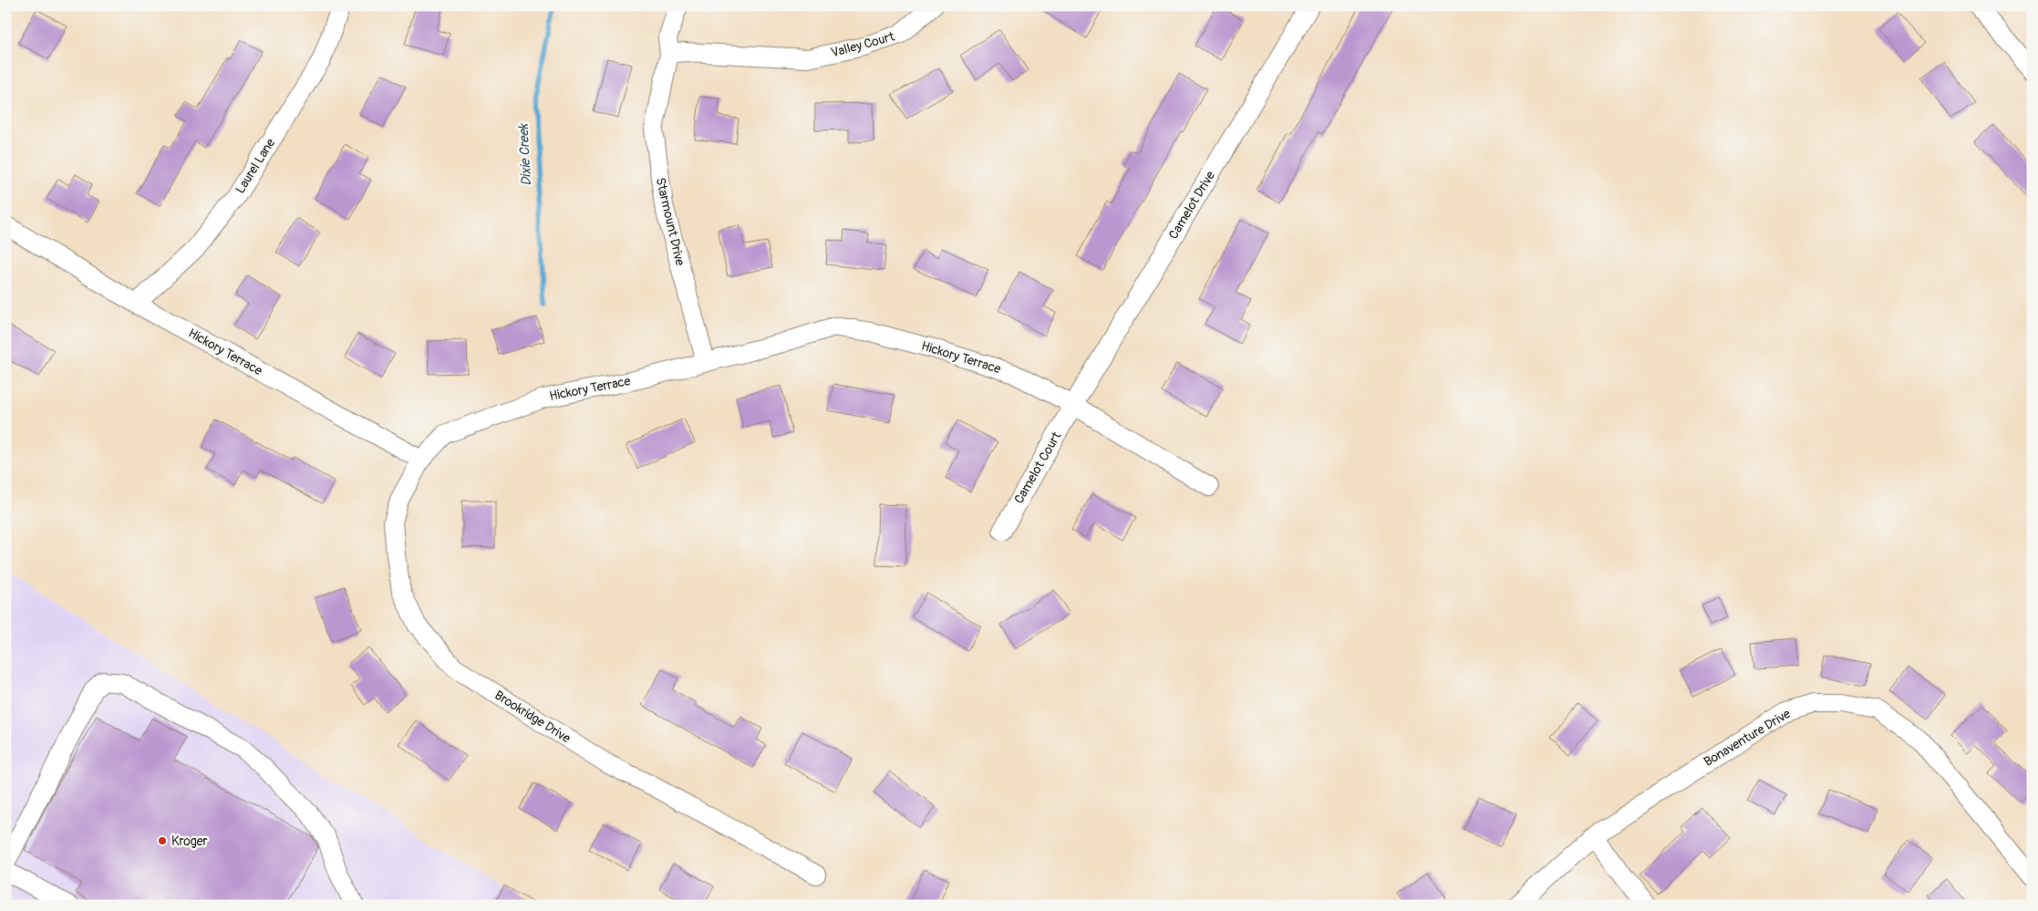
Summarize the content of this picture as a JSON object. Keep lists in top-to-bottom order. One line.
{"streets":{"street":["Valley Court","Laurel Lane","Camelot Drive","Starmount Drive","Hickory Terrace","Camelot Court","Brookridge Drive","Bonaventure Drive"]},"crossings":[["Valley Court","Starmount Drive"],["Laurel Lane","Hickory Terrace"],["Camelot Drive","Hickory Terrace"],["Camelot Drive","Camelot Court"],["Starmount Drive","Hickory Terrace"],["Hickory Terrace","Camelot Court"],["Hickory Terrace","Brookridge Drive"]],"water":["Dixie Creek"],"places":["Kroger"]}
